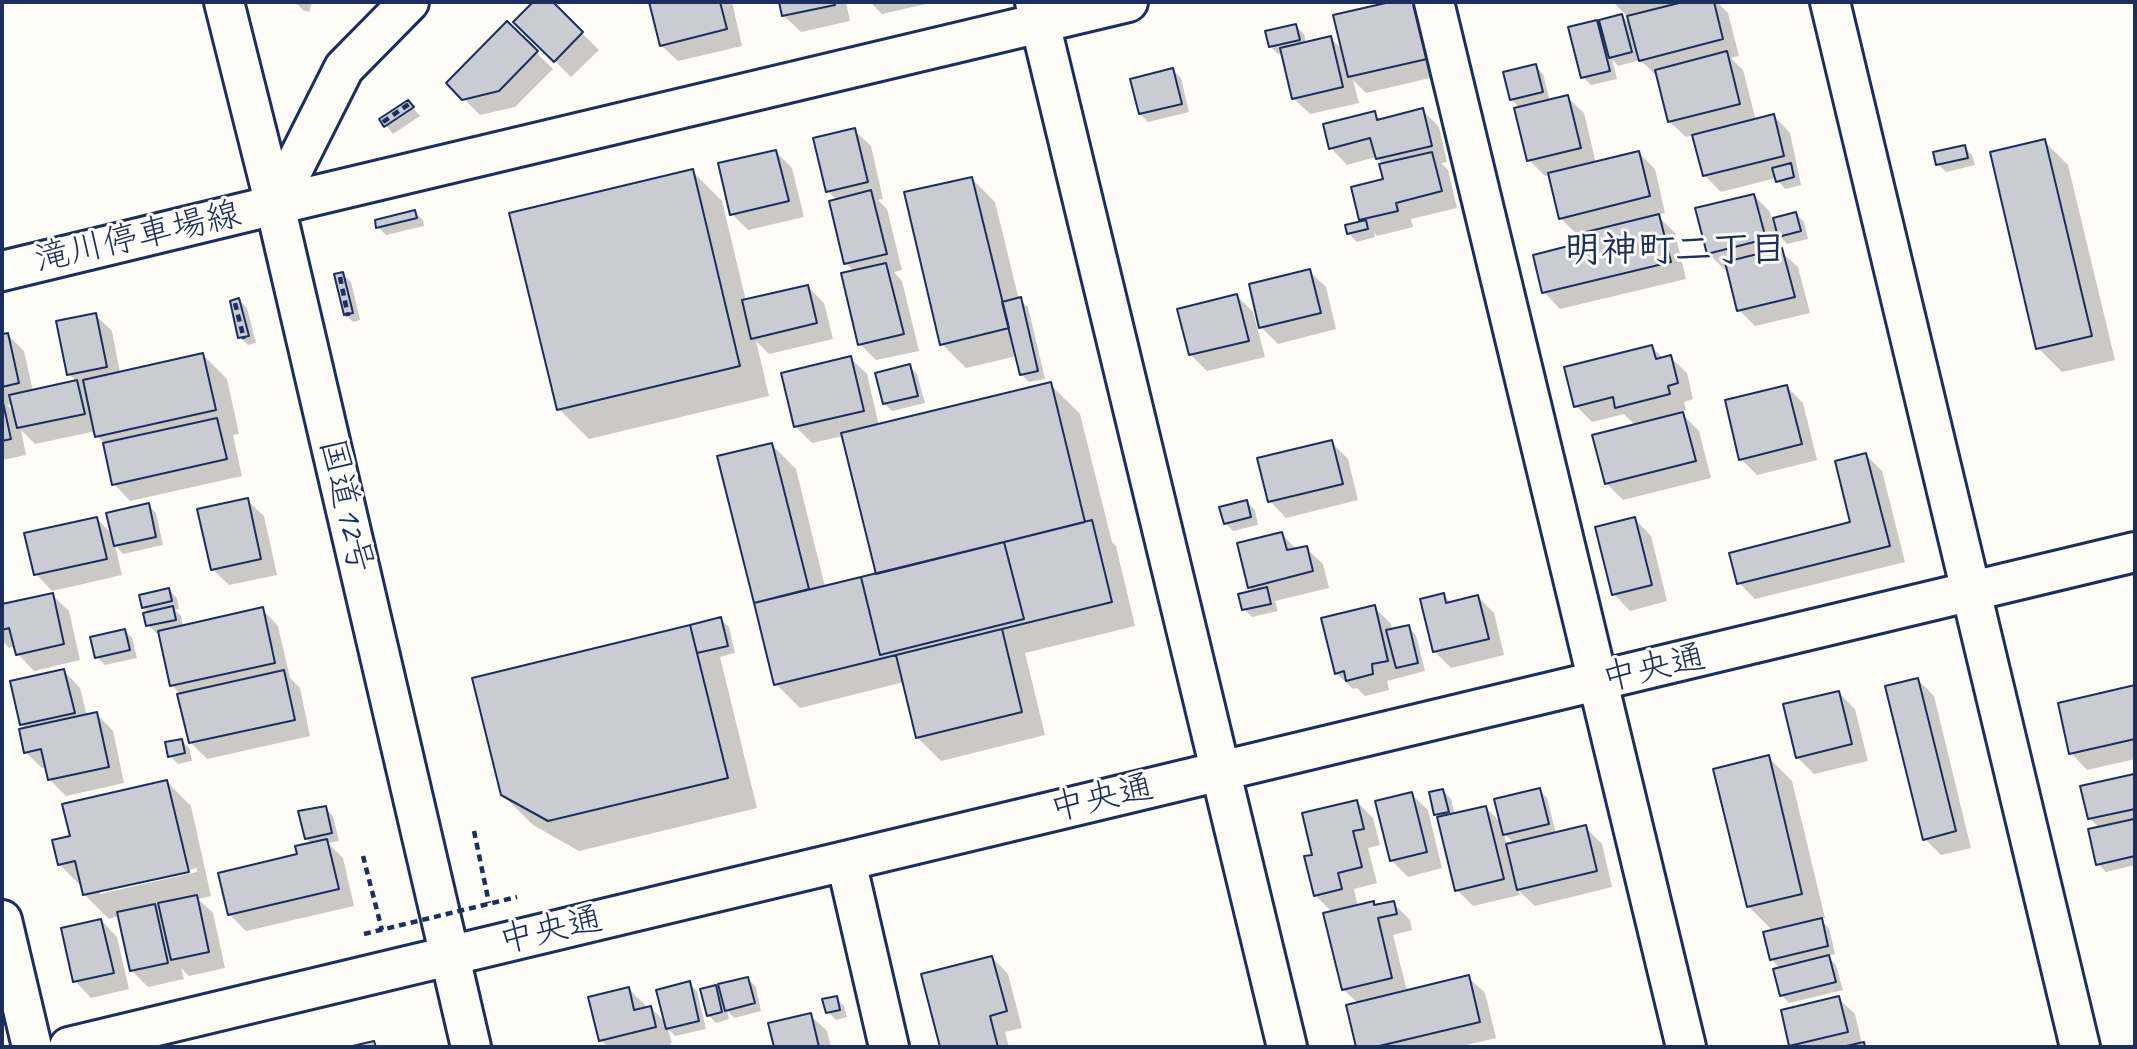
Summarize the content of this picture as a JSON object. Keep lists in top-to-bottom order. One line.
{"streets":{"main road":["滝川停車場線","国道12号","中央通"]},"crossings":[["滝川停車場線","国道12号"],["国道12号","中央通"]],"districts":["明神町二丁目"]}
